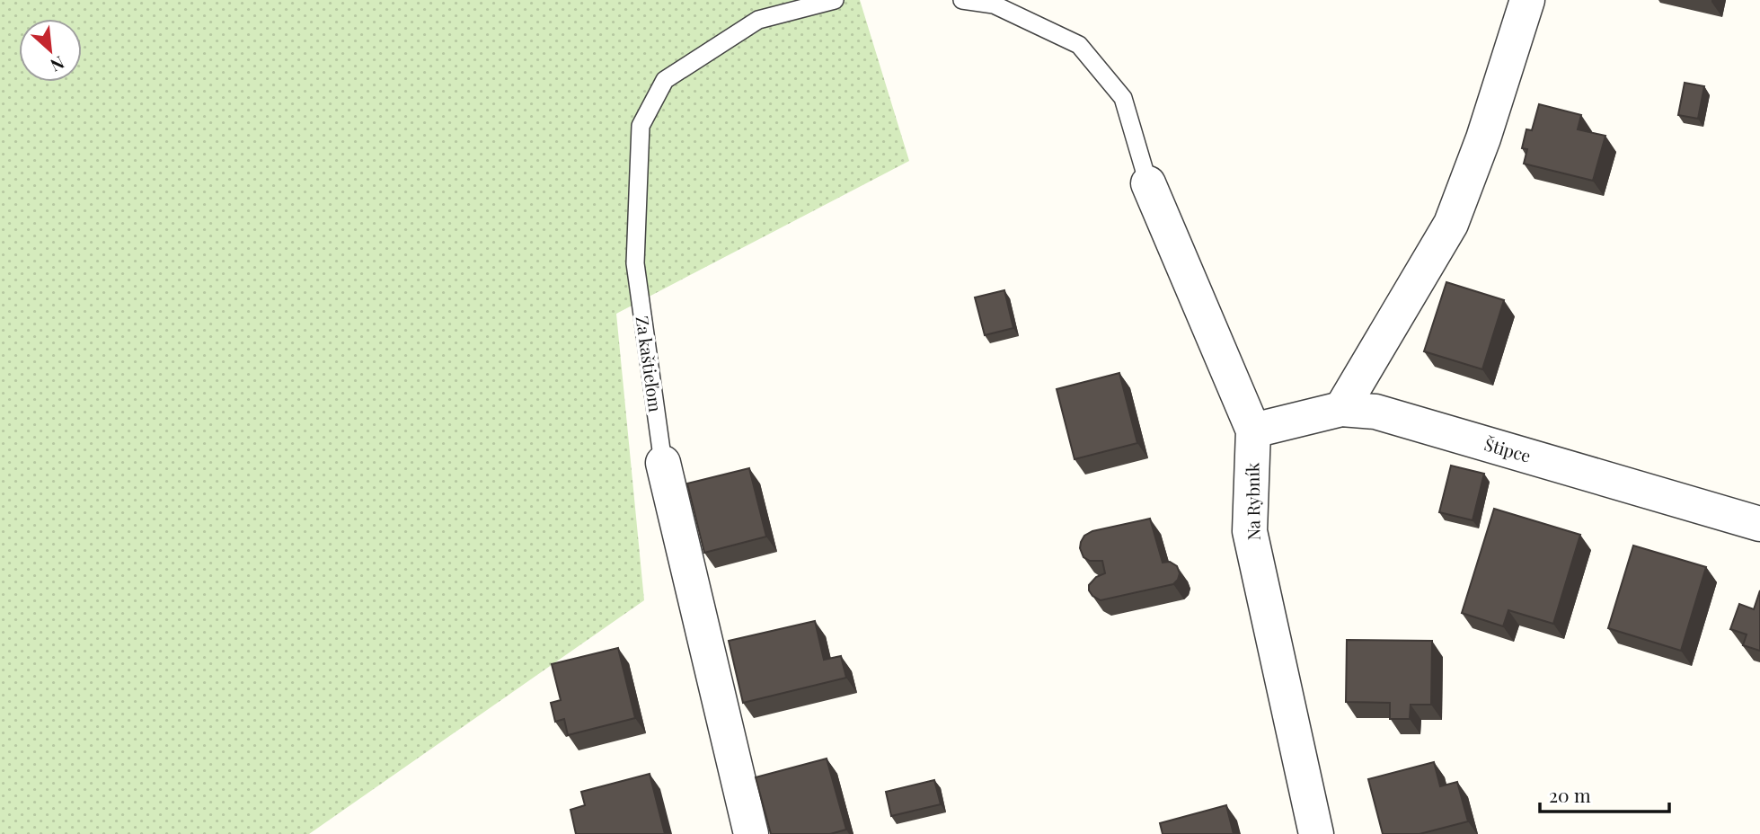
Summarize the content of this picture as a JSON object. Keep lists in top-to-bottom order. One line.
{"streets":{"street":["Za kaštieľom","Štipce","Na Rybník"]},"crossings":[["Štipce","Na Rybník"]],"scale_bar":"20 m","north":"bottom right"}
